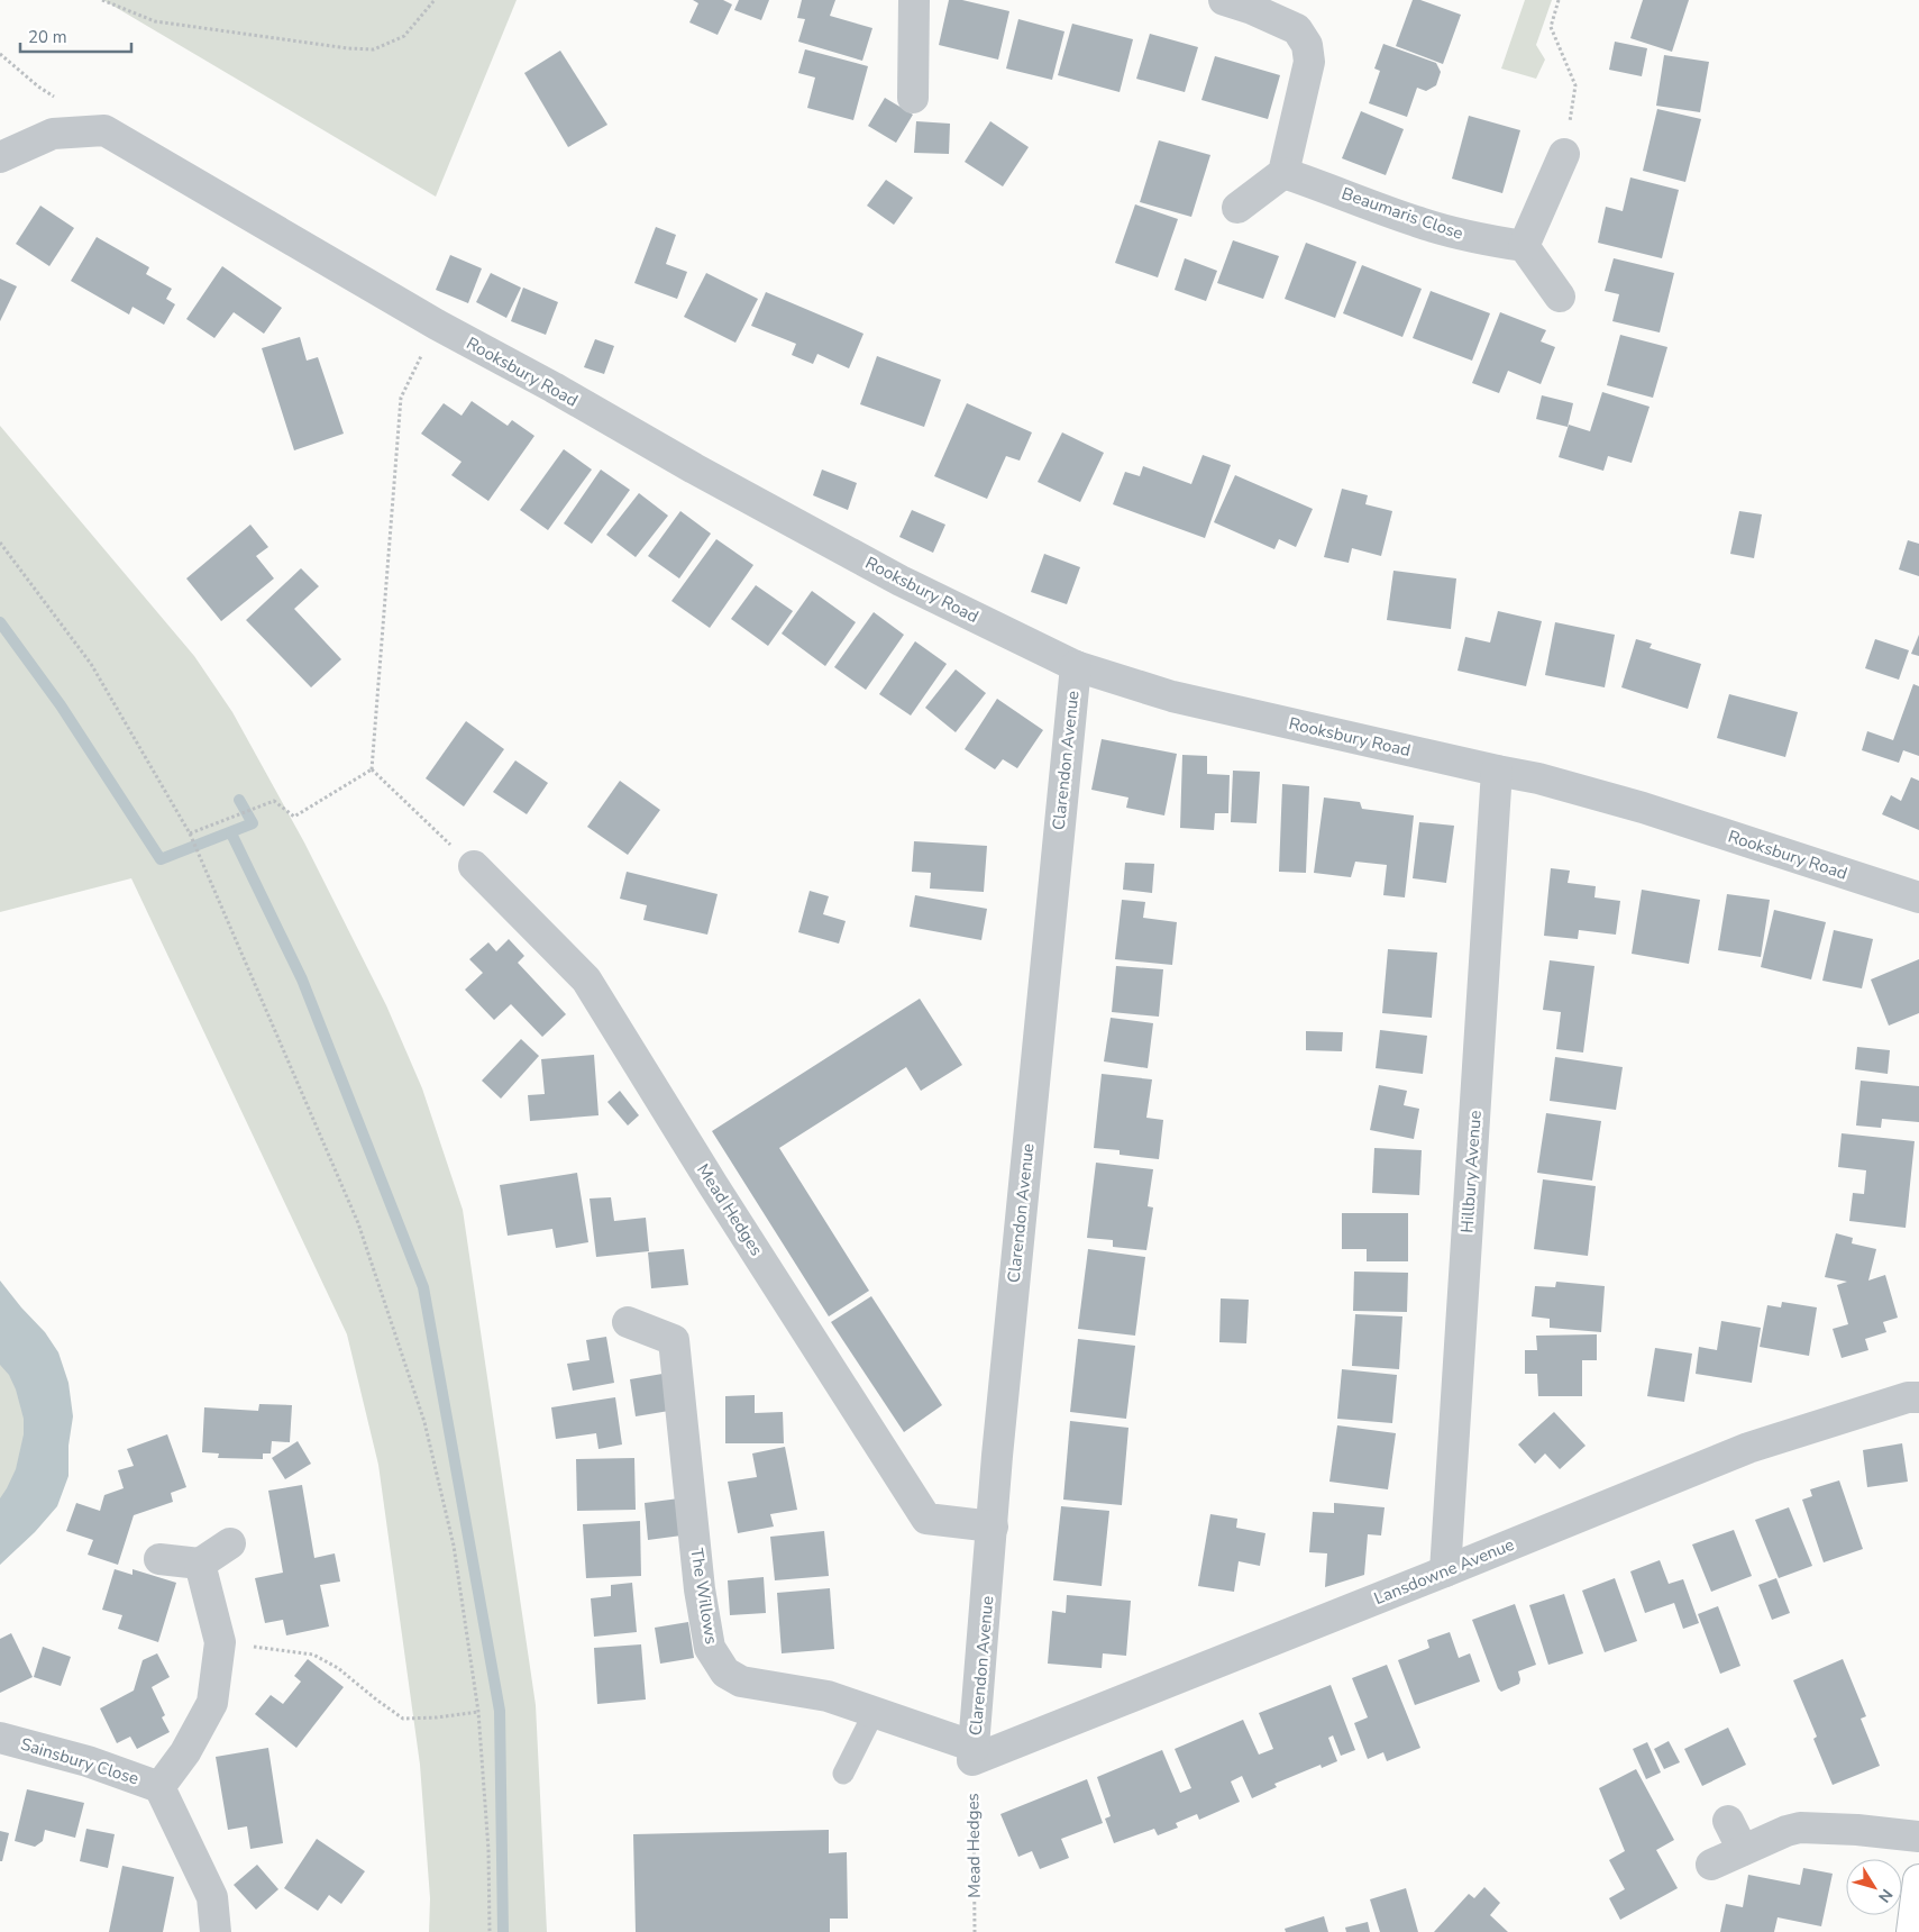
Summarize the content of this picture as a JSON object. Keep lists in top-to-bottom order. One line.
{"streets":{"street":["Beaumaris Close","Rooksbury Road","Clarendon Avenue","Hillbury Avenue","Mead Hedges","Lansdowne Avenue","The Willows","Sainsbury Close"]},"crossings":[["Rooksbury Road","Clarendon Avenue"],["Rooksbury Road","Hillbury Avenue"],["Clarendon Avenue","Mead Hedges"],["Clarendon Avenue","Lansdowne Avenue"],["Clarendon Avenue","The Willows"],["Hillbury Avenue","Lansdowne Avenue"],["Mead Hedges","Lansdowne Avenue"],["Mead Hedges","The Willows"],["Lansdowne Avenue","The Willows"]],"scale_bar":"20 m","north":"bottom right"}
